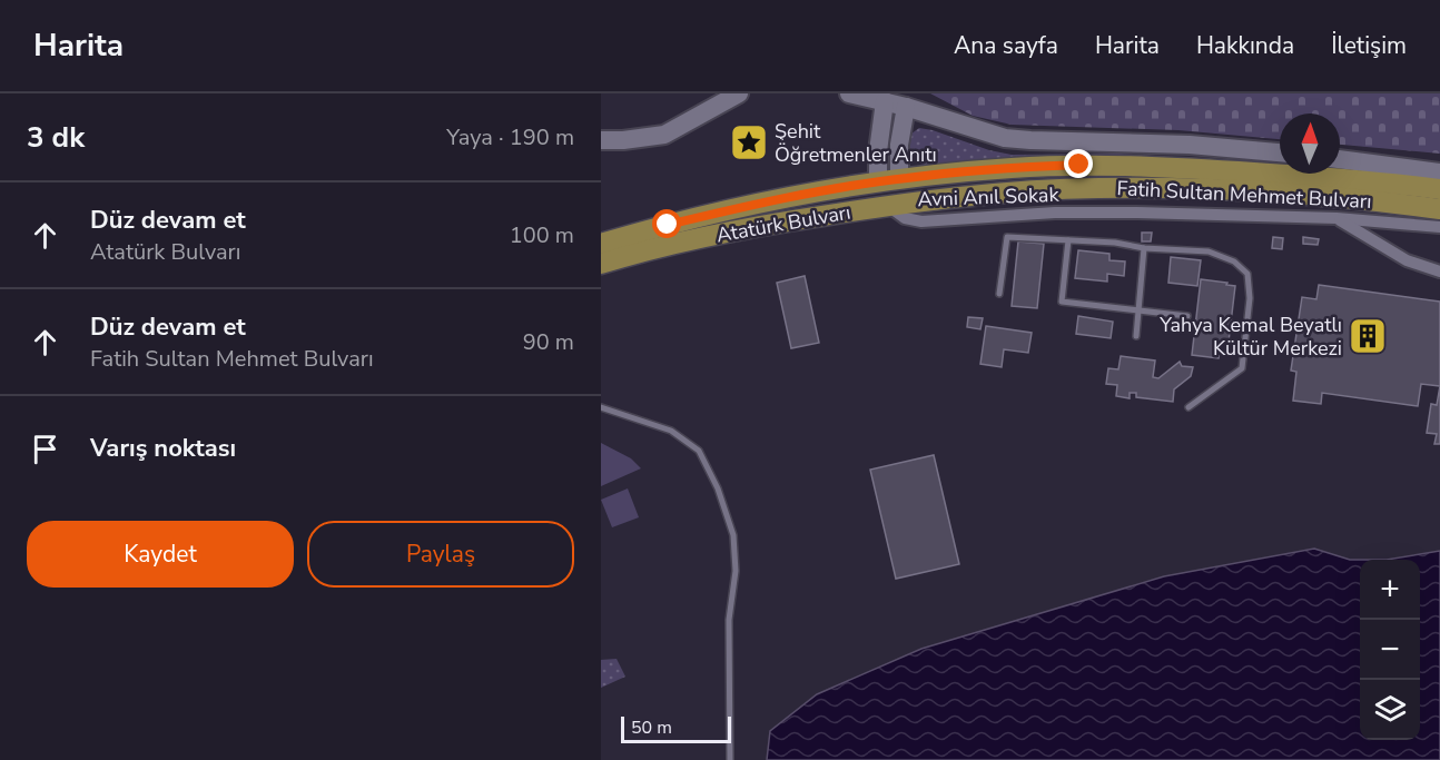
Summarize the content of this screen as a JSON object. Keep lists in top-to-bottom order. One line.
{"streets":{"main road":["Fatih Sultan Mehmet Bulvarı","Atatürk Bulvarı"],"street":["Avni Anıl Sokak"]},"crossings":[["Fatih Sultan Mehmet Bulvarı","Avni Anıl Sokak"],["Fatih Sultan Mehmet Bulvarı","Atatürk Bulvarı"],["Avni Anıl Sokak","Atatürk Bulvarı"]],"places":{"place":["Şehit Öğretmenler Anıtı"],"building":["Yahya Kemal Beyatlı Kültür Merkezi"]},"scale_bar":"50 m","north":"top","page":{"header":"Harita","nav":["Ana sayfa","Harita","Hakkında","İletişim"],"heading":["3 dk","Yaya · 190 m"],"list":[["Düz devam et","Atatürk Bulvarı","100 m"],["Düz devam et","Fatih Sultan Mehmet Bulvarı","90 m"],"Varış noktası"],"buttons":["Kaydet","Paylaş"],"map_buttons":["+","−"],"scale":"50 m"}}
